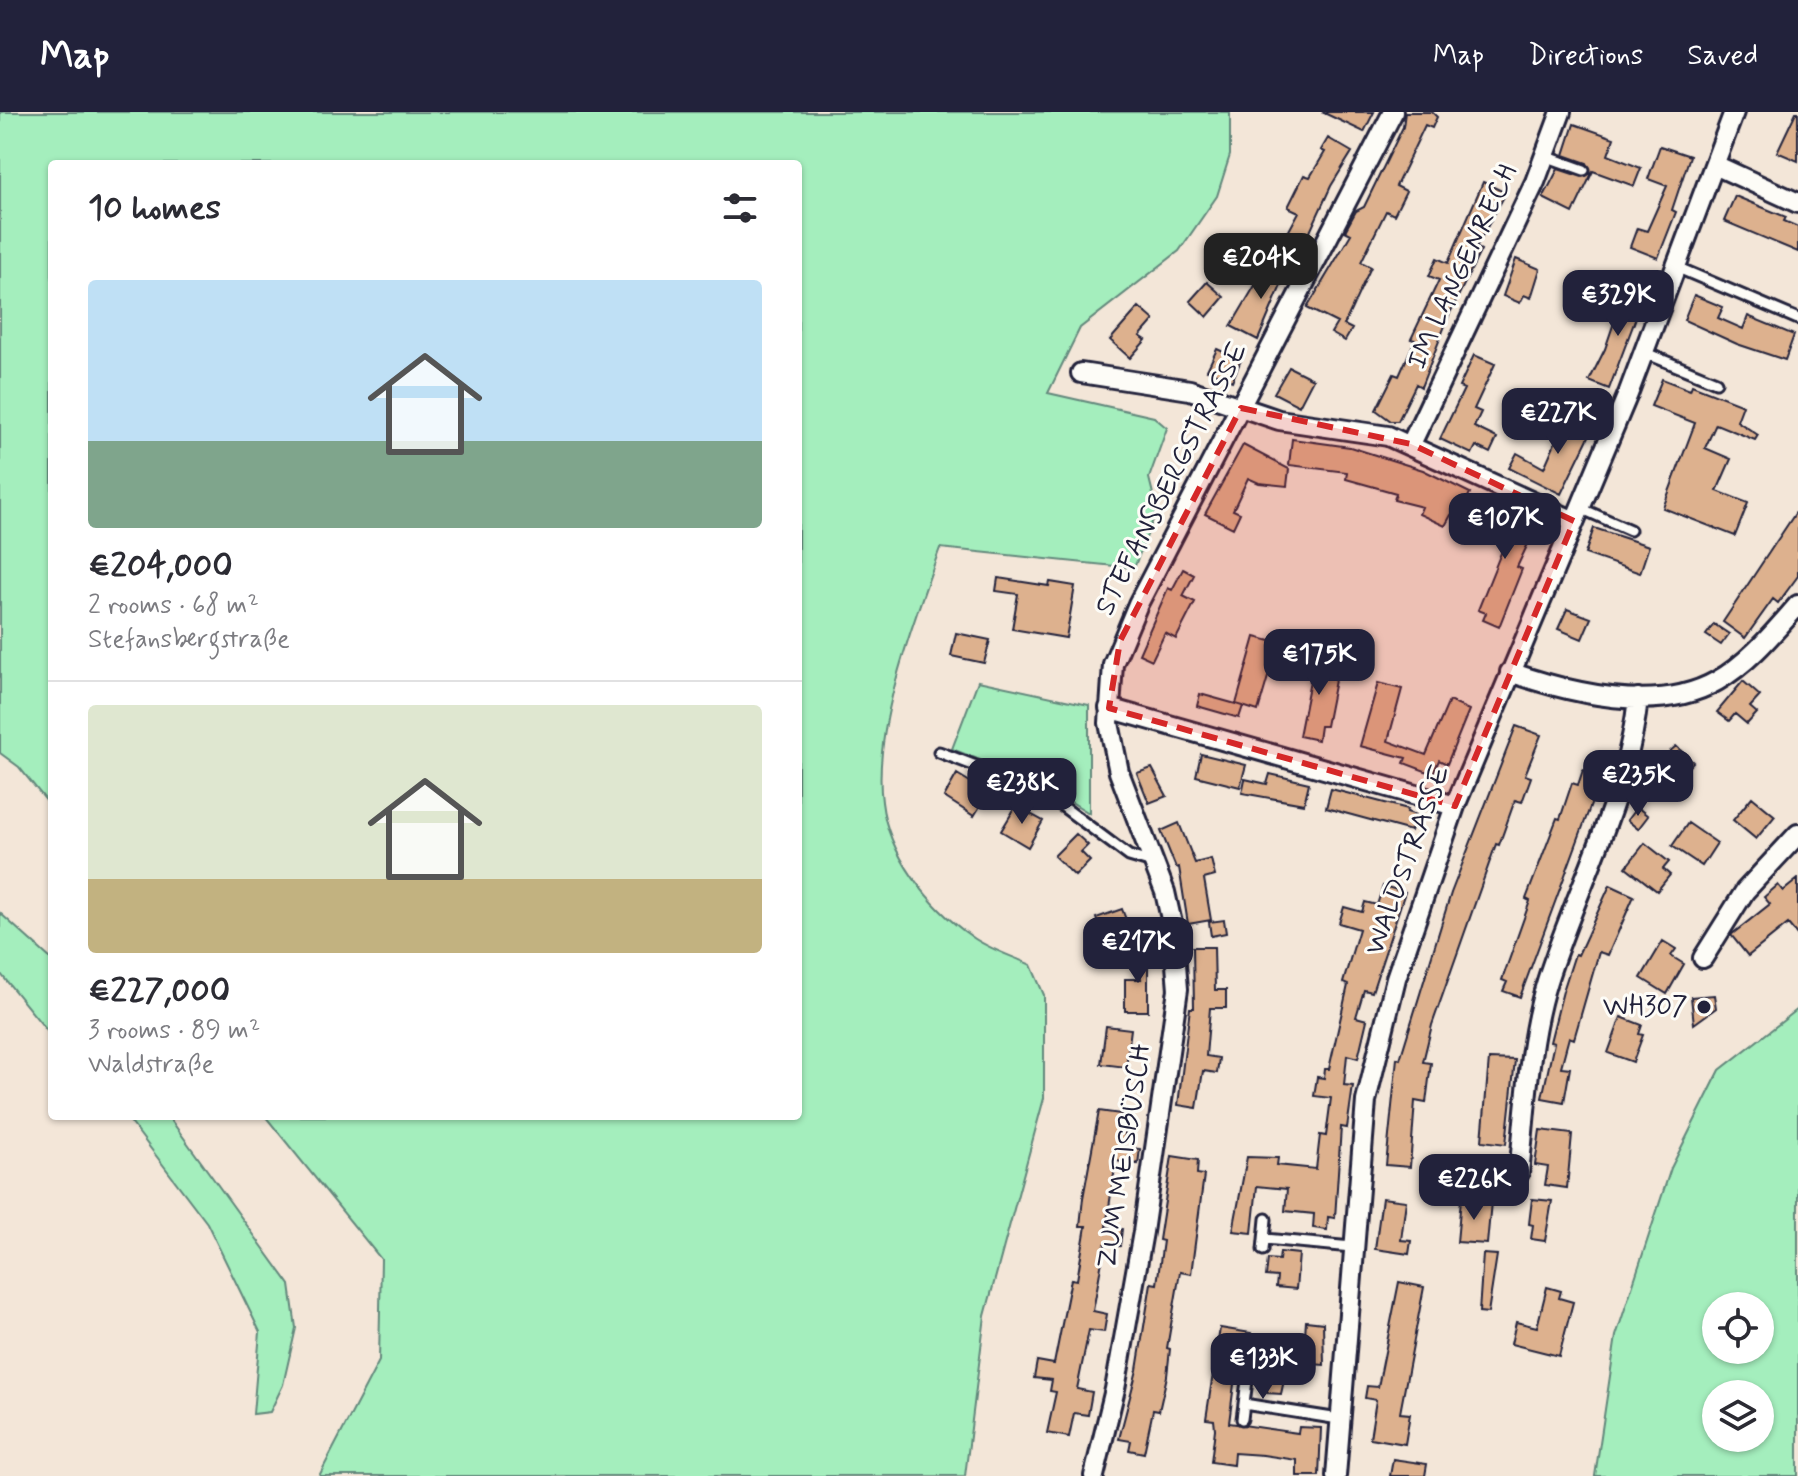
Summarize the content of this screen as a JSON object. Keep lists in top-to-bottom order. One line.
{"streets":{"street":["IM LANGENRECH","STEFANSBERGSTRASSE","WALDSTRASSE","ZUM MEISBÜSCH"]},"crossings":[["STEFANSBERGSTRASSE","ZUM MEISBÜSCH"]],"places":["WH307"],"page":{"header":"Map","nav":["Map","Directions","Saved"],"heading":"10 homes","price":["€204K","€329K","€227K","€107K","€175K","€235K","€238K","€217K","€226K","€133K"],"list":[{"name":"€204,000","note":"2 rooms · 68 m² · Stefansbergstraße"},{"name":"€227,000","note":"3 rooms · 89 m² · Waldstraße"}]}}
